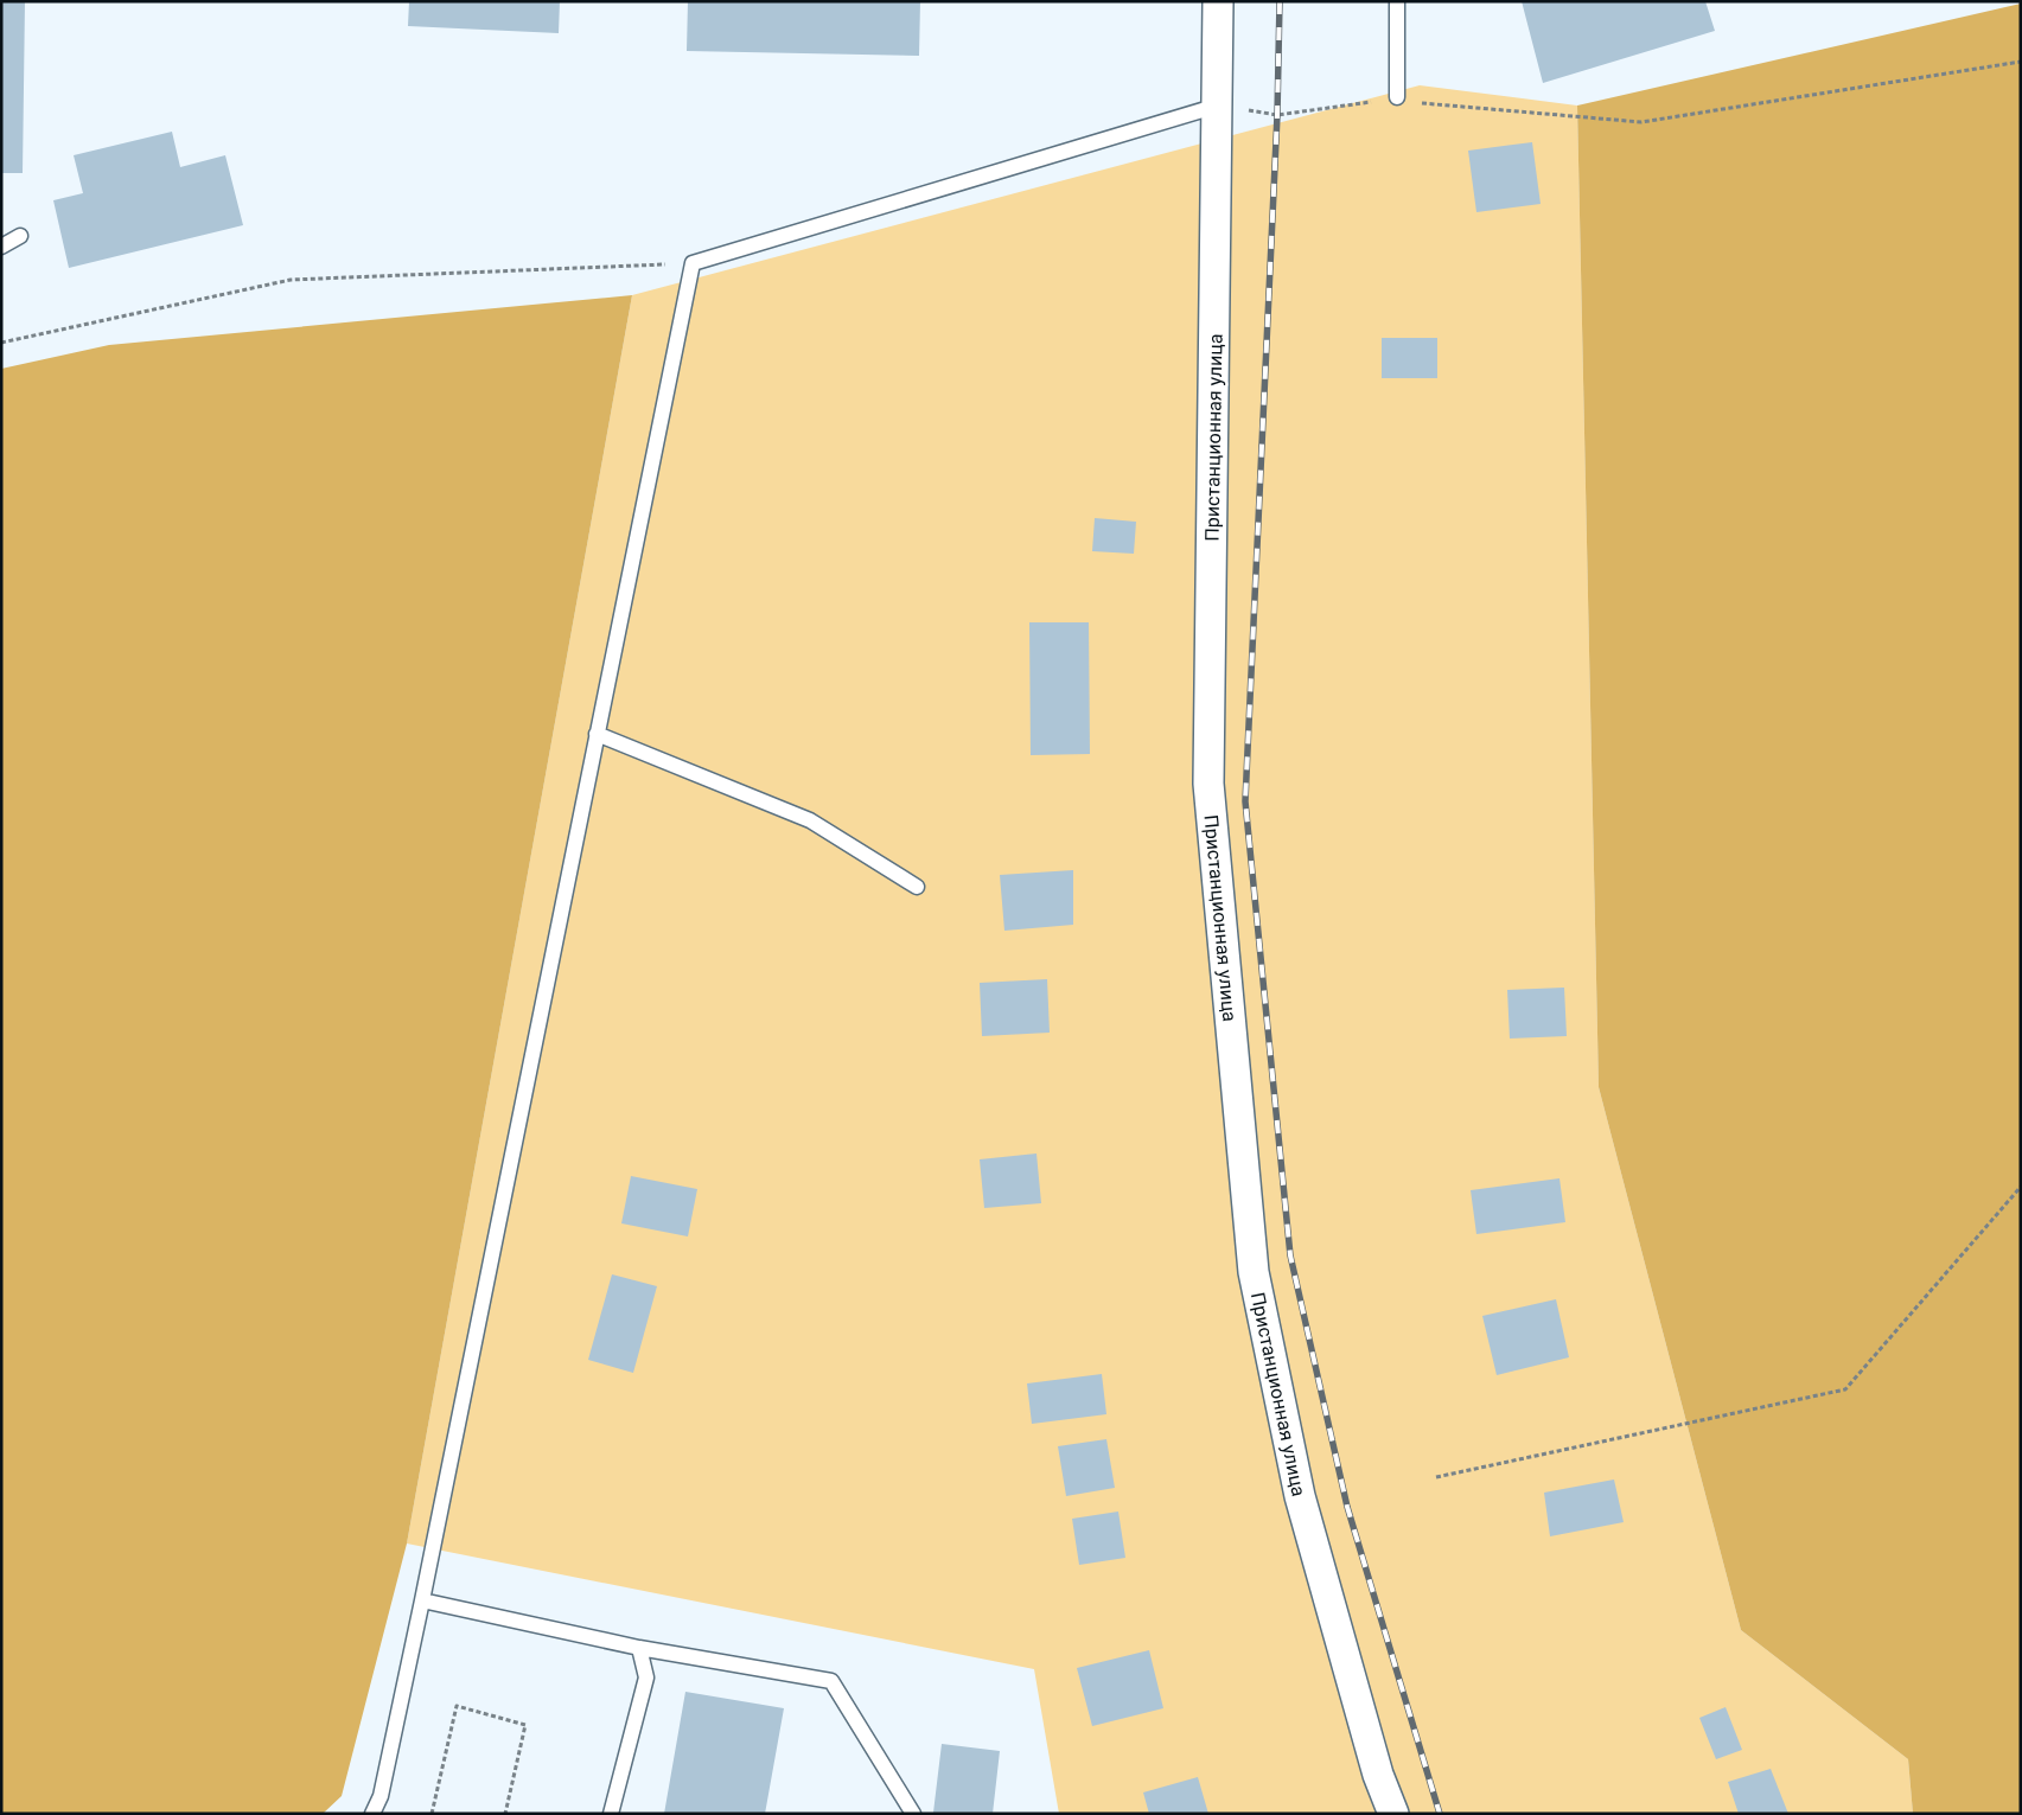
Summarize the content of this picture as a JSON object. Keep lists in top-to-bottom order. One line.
{"streets":{"street":["Пристанционная улица"]}}
